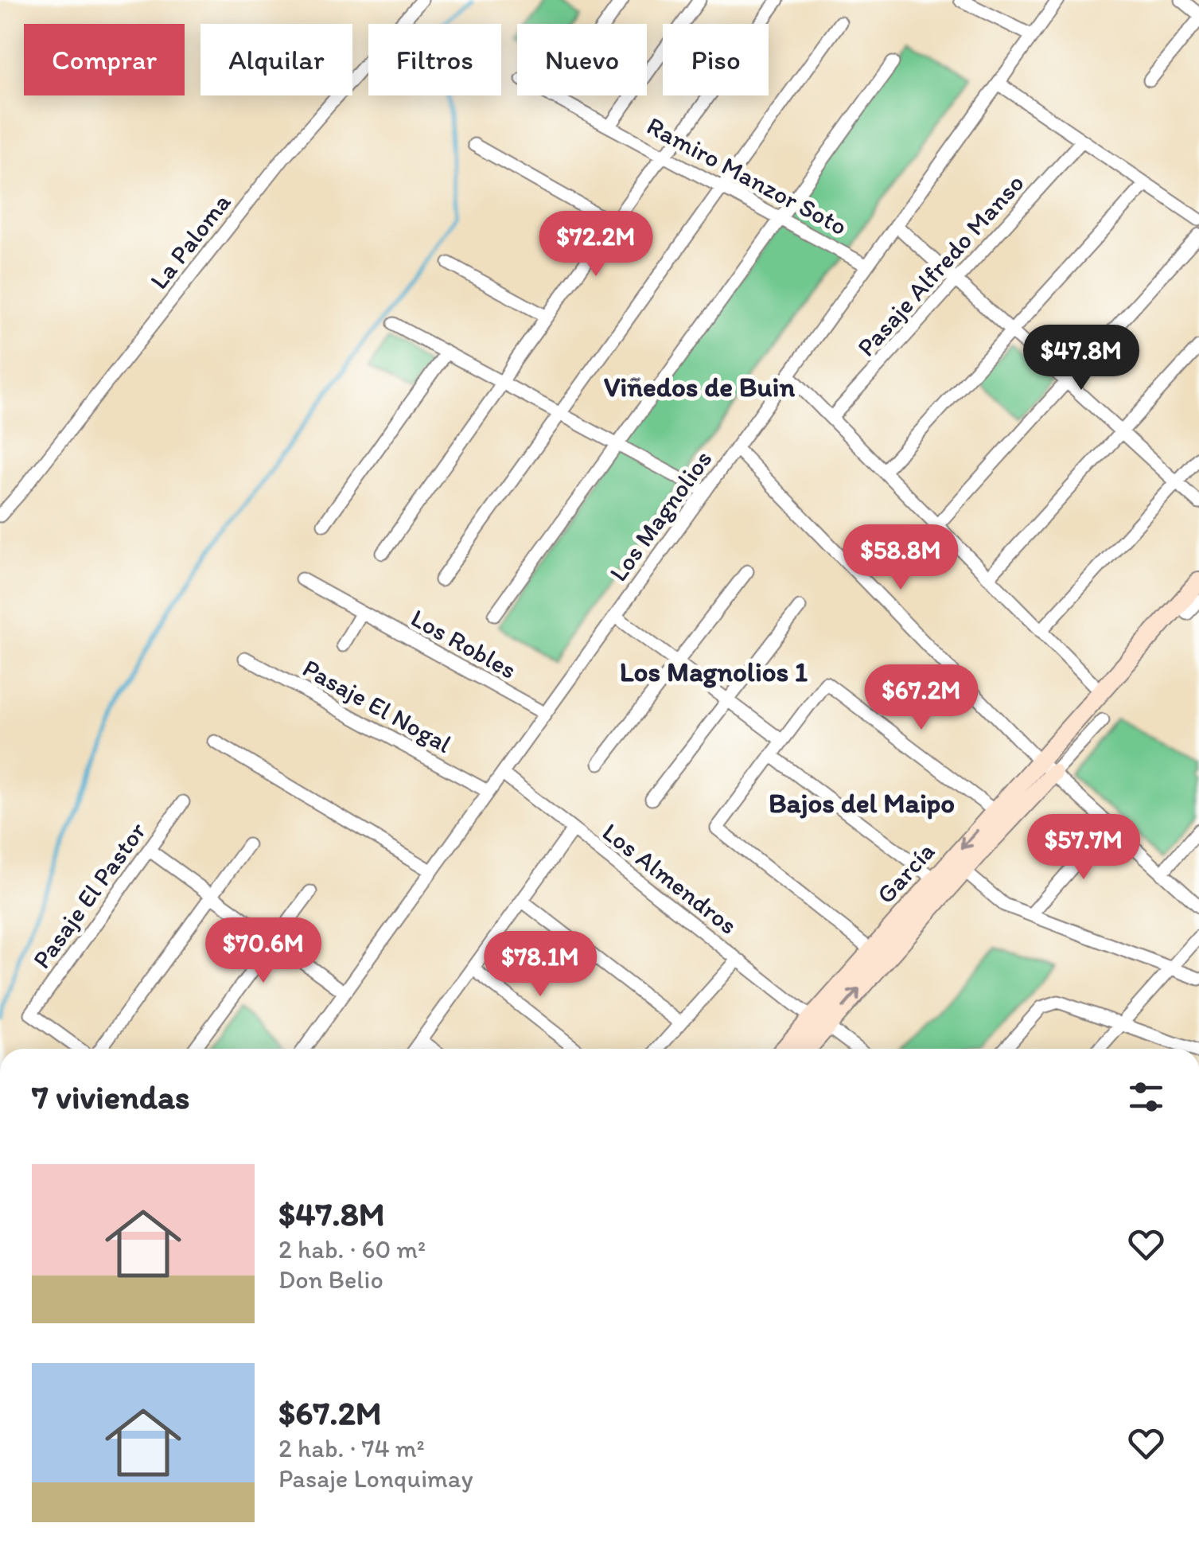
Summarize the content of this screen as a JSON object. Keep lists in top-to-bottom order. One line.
{"streets":{"street":["Ramiro Manzor Soto","La Paloma","Pasaje Alfredo Manso","Los Magnolios","Los Robles","Pasaje El Nogal","García","Los Almendros","Pasaje El Pastor"]},"crossings":[["Ramiro Manzor Soto","Los Magnolios"],["Los Magnolios","Los Robles"],["Los Magnolios","Pasaje El Nogal"],["Los Magnolios","Los Almendros"],["García","Los Almendros"]],"districts":["Viñedos de Buin","Los Magnolios 1","Bajos del Maipo"],"page":{"chip":["Comprar","Alquilar","Filtros","Nuevo","Piso"],"price":["$72.2M","$47.8M","$58.8M","$67.2M","$57.7M","$70.6M","$78.1M"],"heading":"7 viviendas","list":[{"name":"$47.8M","note":"2 hab. · 60 m² · Don Belio"},{"name":"$67.2M","note":"2 hab. · 74 m² · Pasaje Lonquimay"}]}}
